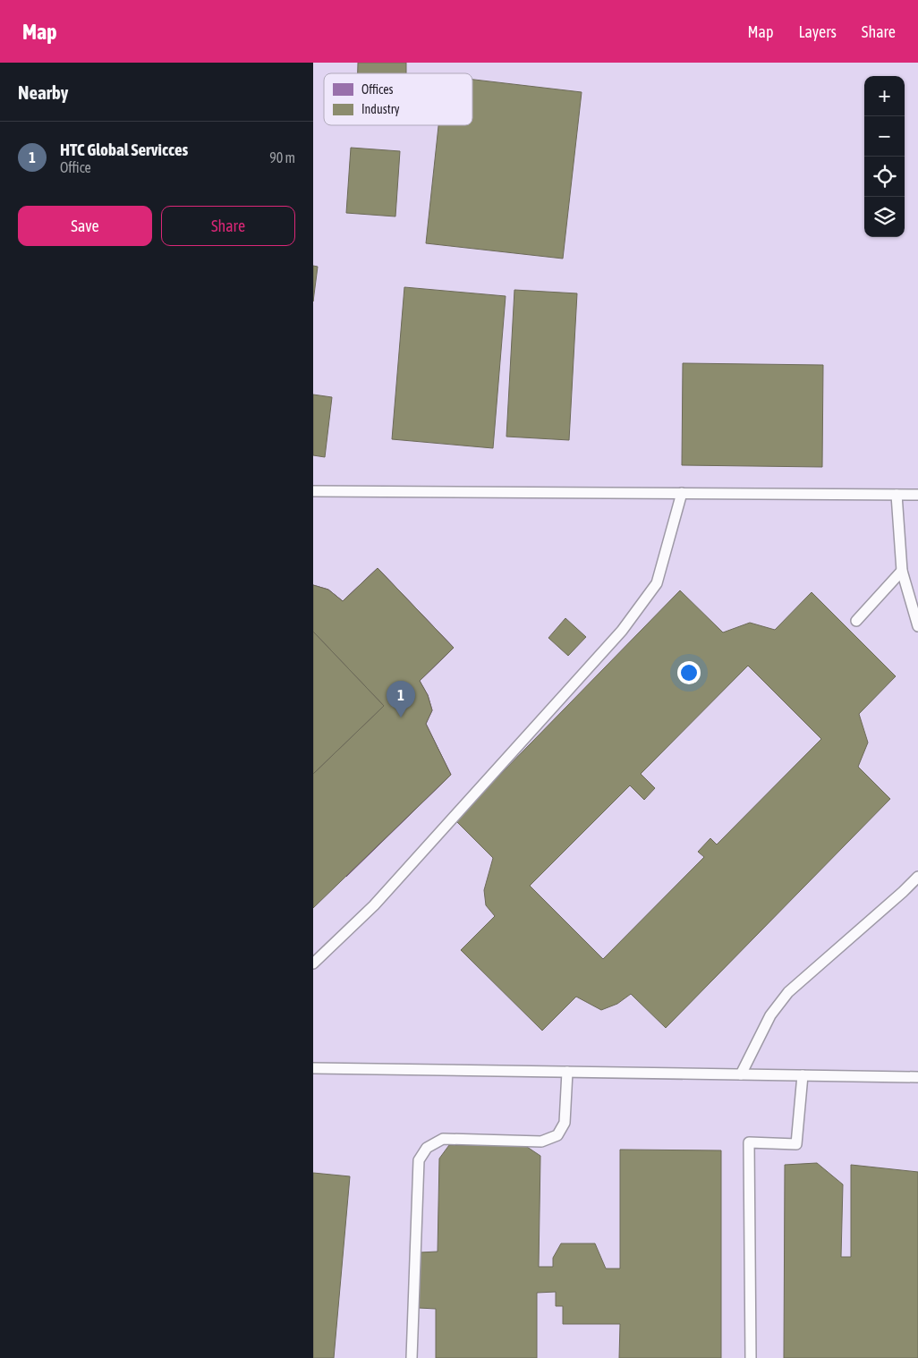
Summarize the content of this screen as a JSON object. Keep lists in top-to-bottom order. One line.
{"legend":["Offices","Industry"],"page":{"header":"Map","nav":["Map","Layers","Share"],"heading":"Nearby","map_buttons":["+","−"],"list":[{"mark":"1","name":"HTC Global Servicces","note":"Office","value":"90 m"}],"buttons":["Save","Share"],"pins":"1"}}
